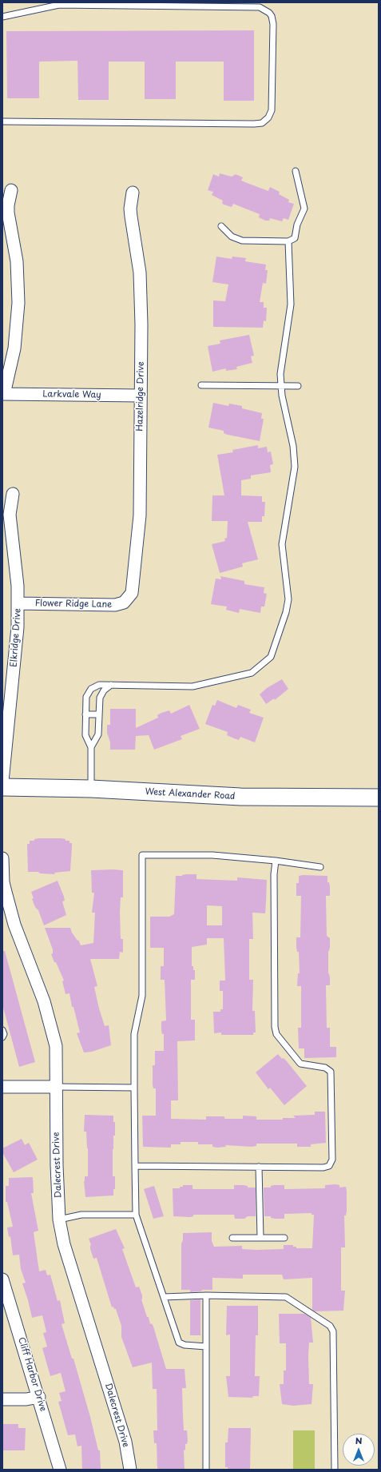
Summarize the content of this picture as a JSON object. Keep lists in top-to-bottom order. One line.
{"streets":{"main road":["West Alexander Road"],"street":["Larkvale Way","Hazelridge Drive","Flower Ridge Lane","Elkridge Drive","Dalecrest Drive","Cliff Harbor Drive"]},"crossings":[["Larkvale Way","Hazelridge Drive"],["Hazelridge Drive","Flower Ridge Lane"],["Flower Ridge Lane","Elkridge Drive"]],"north":"top"}
